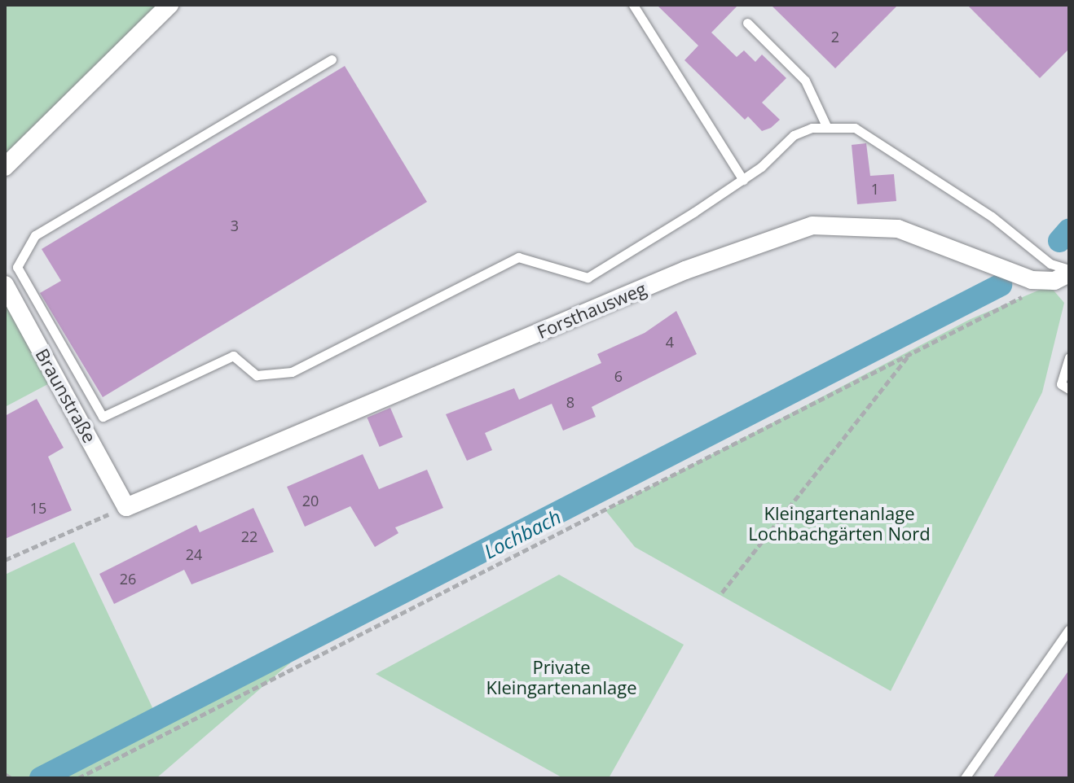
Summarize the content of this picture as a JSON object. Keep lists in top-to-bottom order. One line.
{"streets":{"street":["Forsthausweg","Braunstraße"]},"crossings":[["Forsthausweg","Braunstraße"]],"water":["Lochbach"],"parks":["Kleingartenanlage Lochbachgärten Nord","Private Kleingartenanlage"],"house_numbers":["2","1","3","4","6","8","20","15","22","24","26"]}
